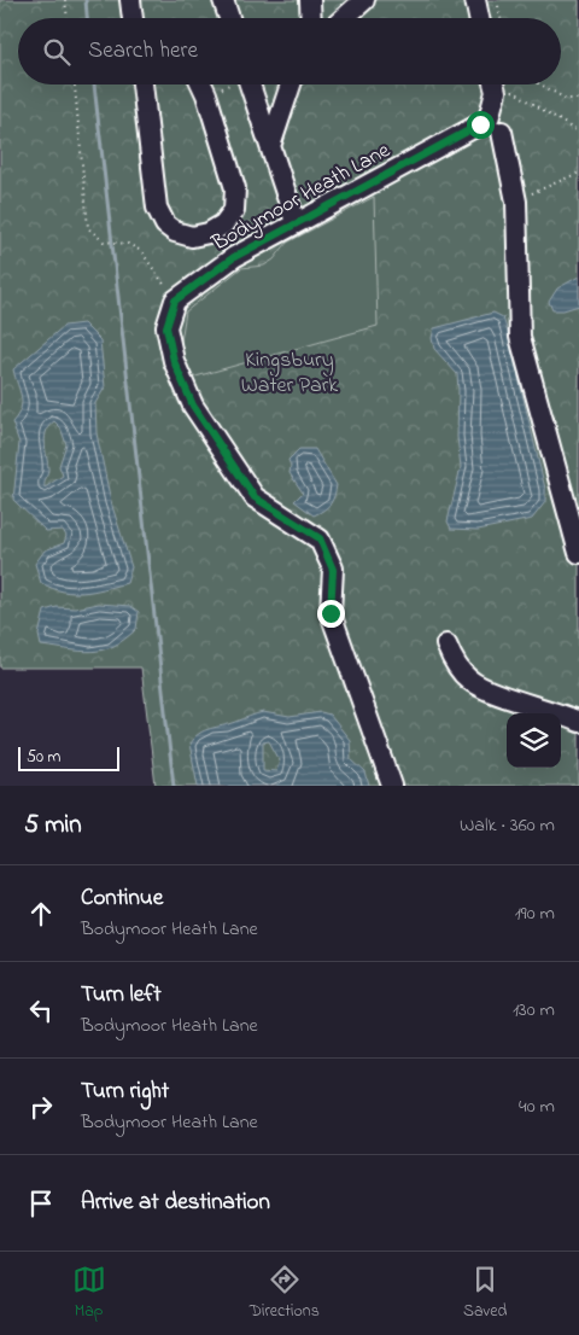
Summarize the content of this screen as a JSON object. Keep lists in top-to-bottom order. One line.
{"streets":{"street":["Bodymoor Heath Lane"]},"parks":["Kingsbury Water Park"],"scale_bar":"50 m","page":{"search":"Search here","scale":"50 m","heading":["5 min","Walk · 360 m"],"list":[["Continue","Bodymoor Heath Lane","190 m"],["Turn left","Bodymoor Heath Lane","130 m"],["Turn right","Bodymoor Heath Lane","40 m"],"Arrive at destination"],"nav":["Map","Directions","Saved"]}}
